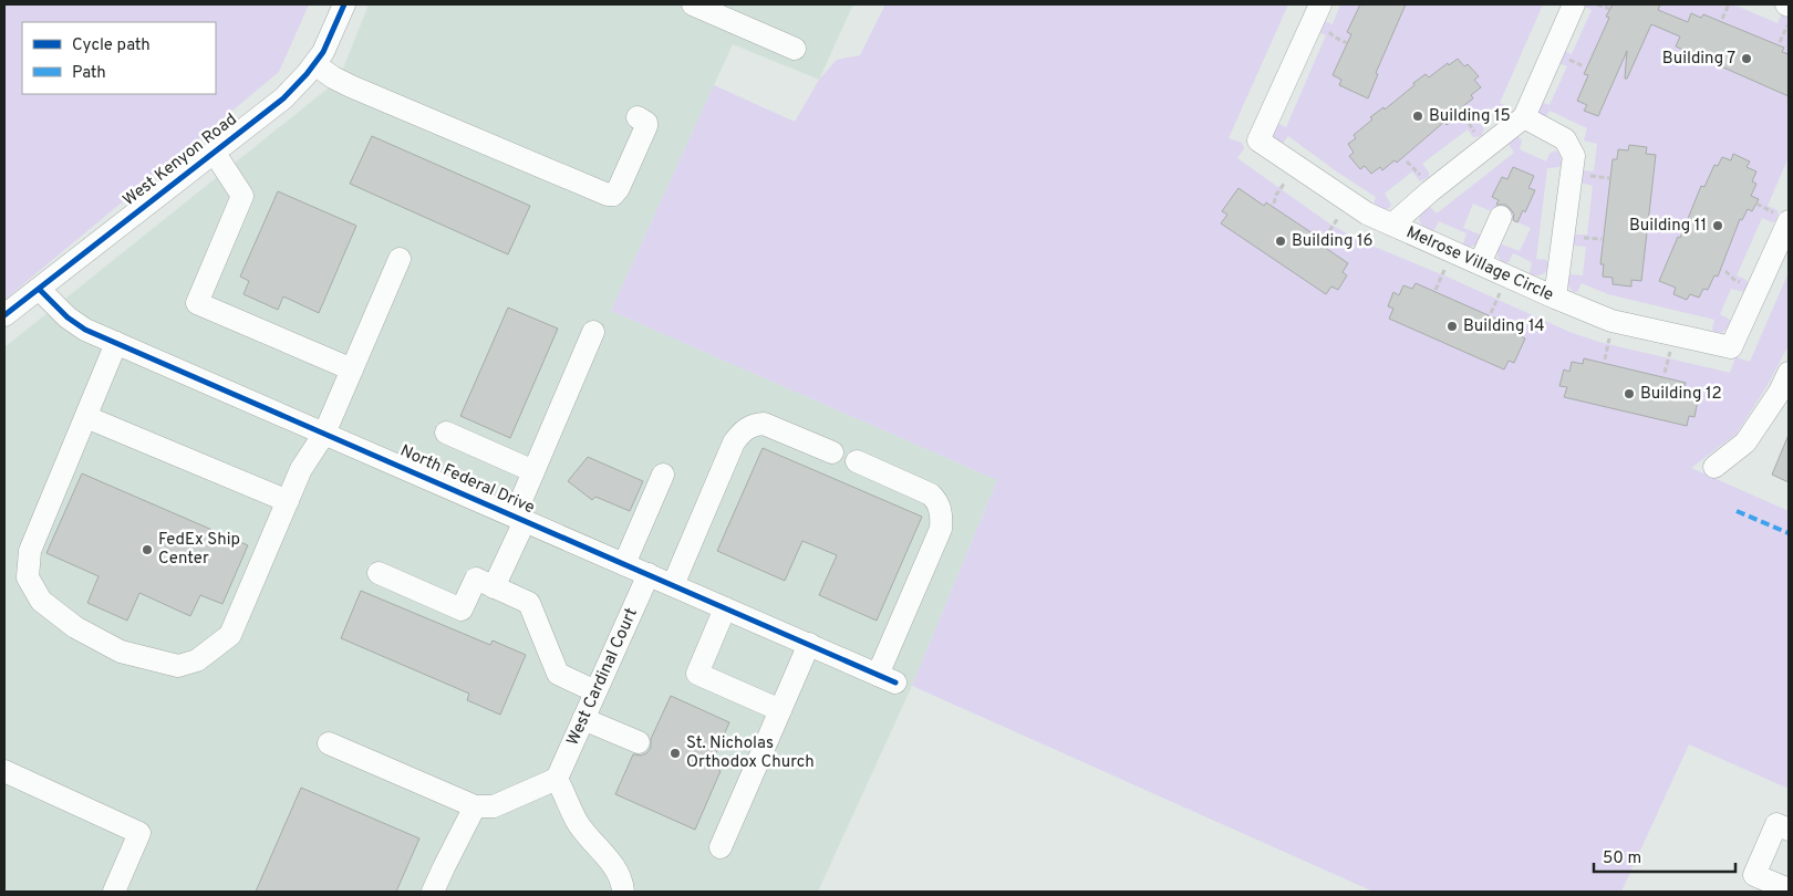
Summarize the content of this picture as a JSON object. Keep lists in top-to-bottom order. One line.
{"streets":{"street":["West Kenyon Road","Melrose Village Circle","North Federal Drive","West Cardinal Court"]},"crossings":[["West Kenyon Road","North Federal Drive"],["North Federal Drive","West Cardinal Court"]],"places":["Building 7","Building 15","Building 11","Building 16","Building 14","Building 12","FedEx Ship Center","St. Nicholas Orthodox Church"],"legend":["Cycle path","Path"],"scale_bar":"50 m"}
